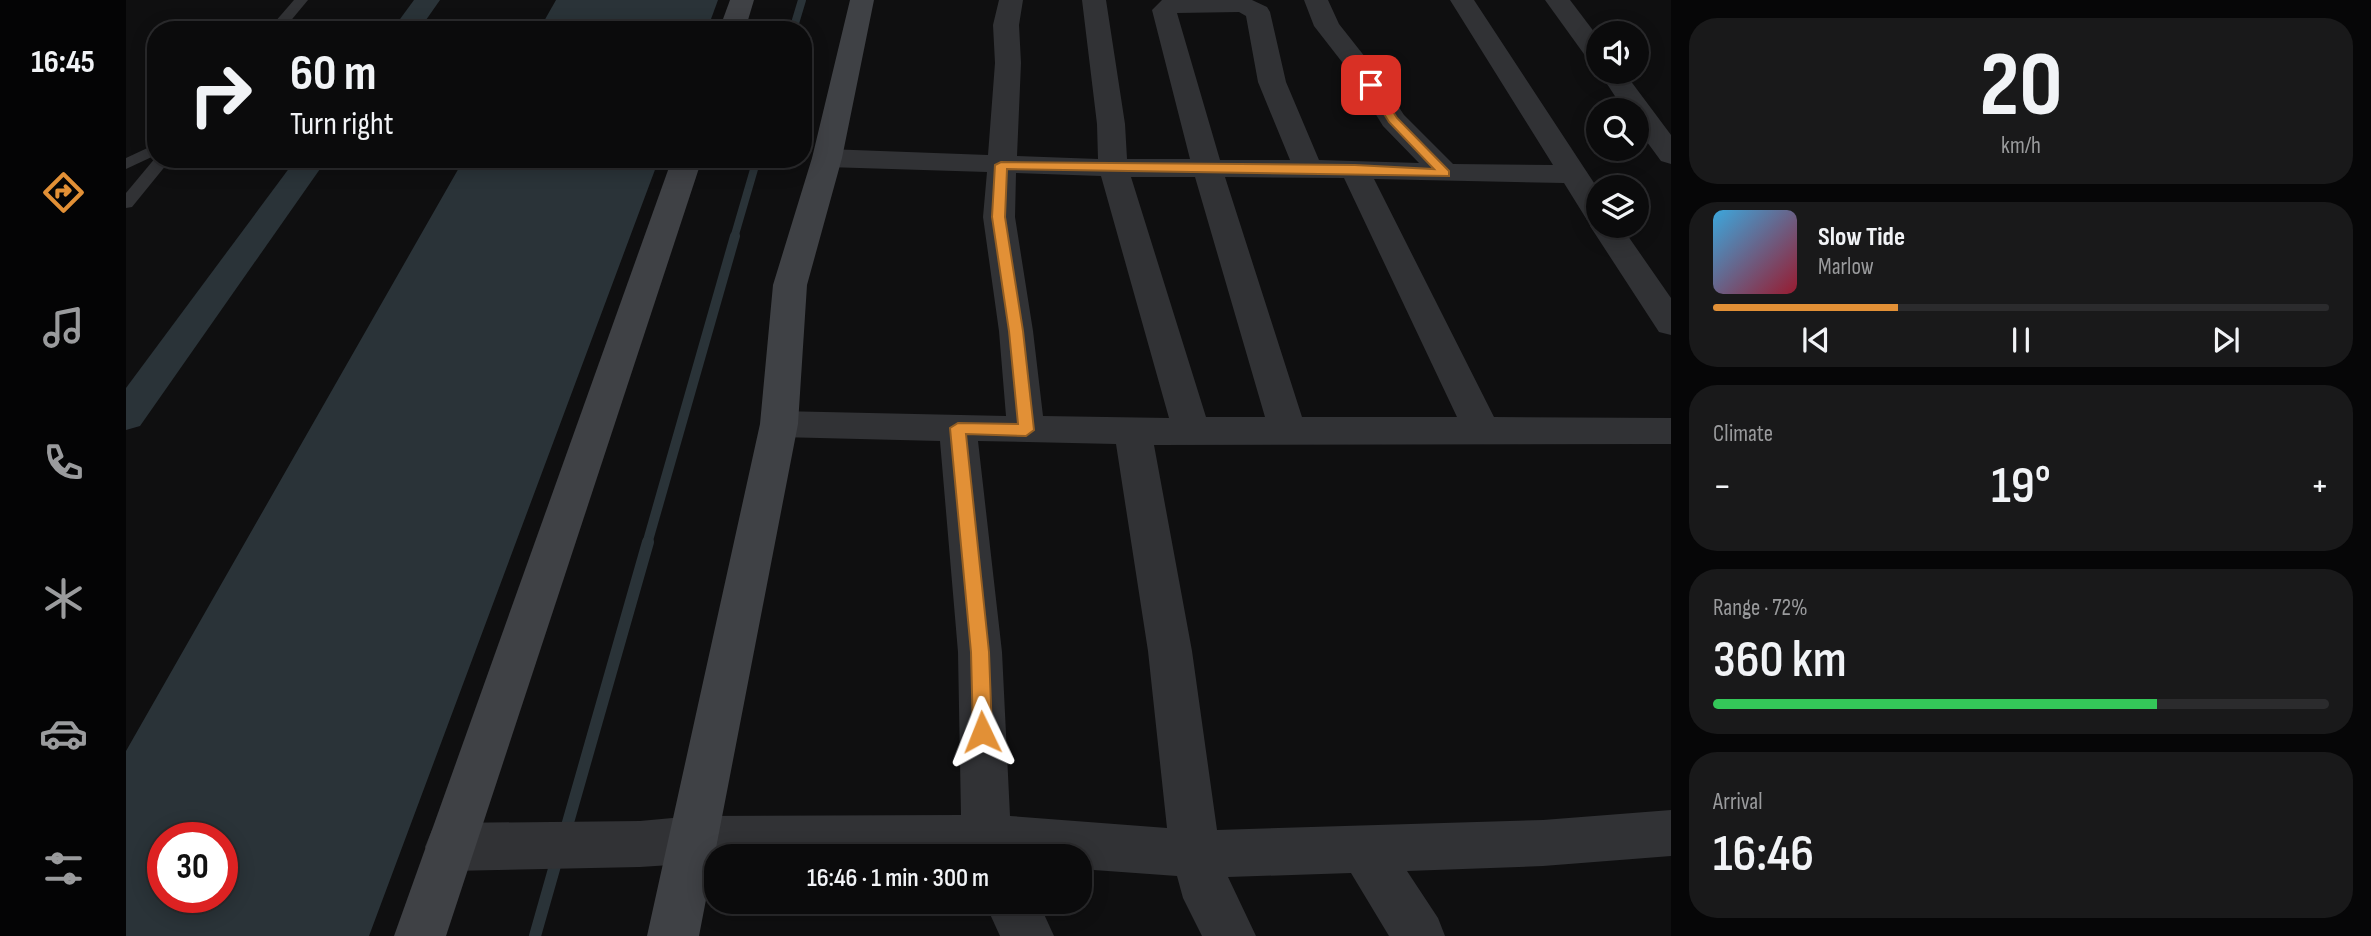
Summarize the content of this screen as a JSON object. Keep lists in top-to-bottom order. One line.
{"page":{"tabs":"16:45","tile":[["20","km/h"],"Climate",["Range · 72%","360 km"],["Arrival","16:46"]],"turn":["60 m","Turn right"],"song":["Slow Tide","Marlow"],"heat":["−","19°","+"],"limit":"30","trip":"16:46 · 1 min · 300 m"}}
